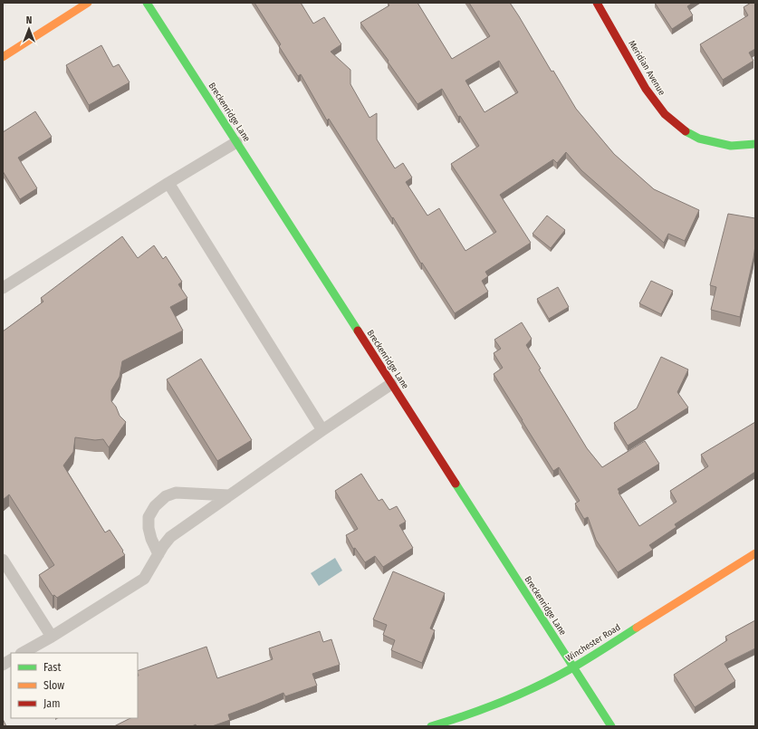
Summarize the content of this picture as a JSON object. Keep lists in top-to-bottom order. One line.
{"streets":{"main road":["Meridian Avenue","Breckenridge Lane","Winchester Road"]},"crossings":[["Breckenridge Lane","Winchester Road"]],"legend":["Fast","Slow","Jam"],"north":"top"}
